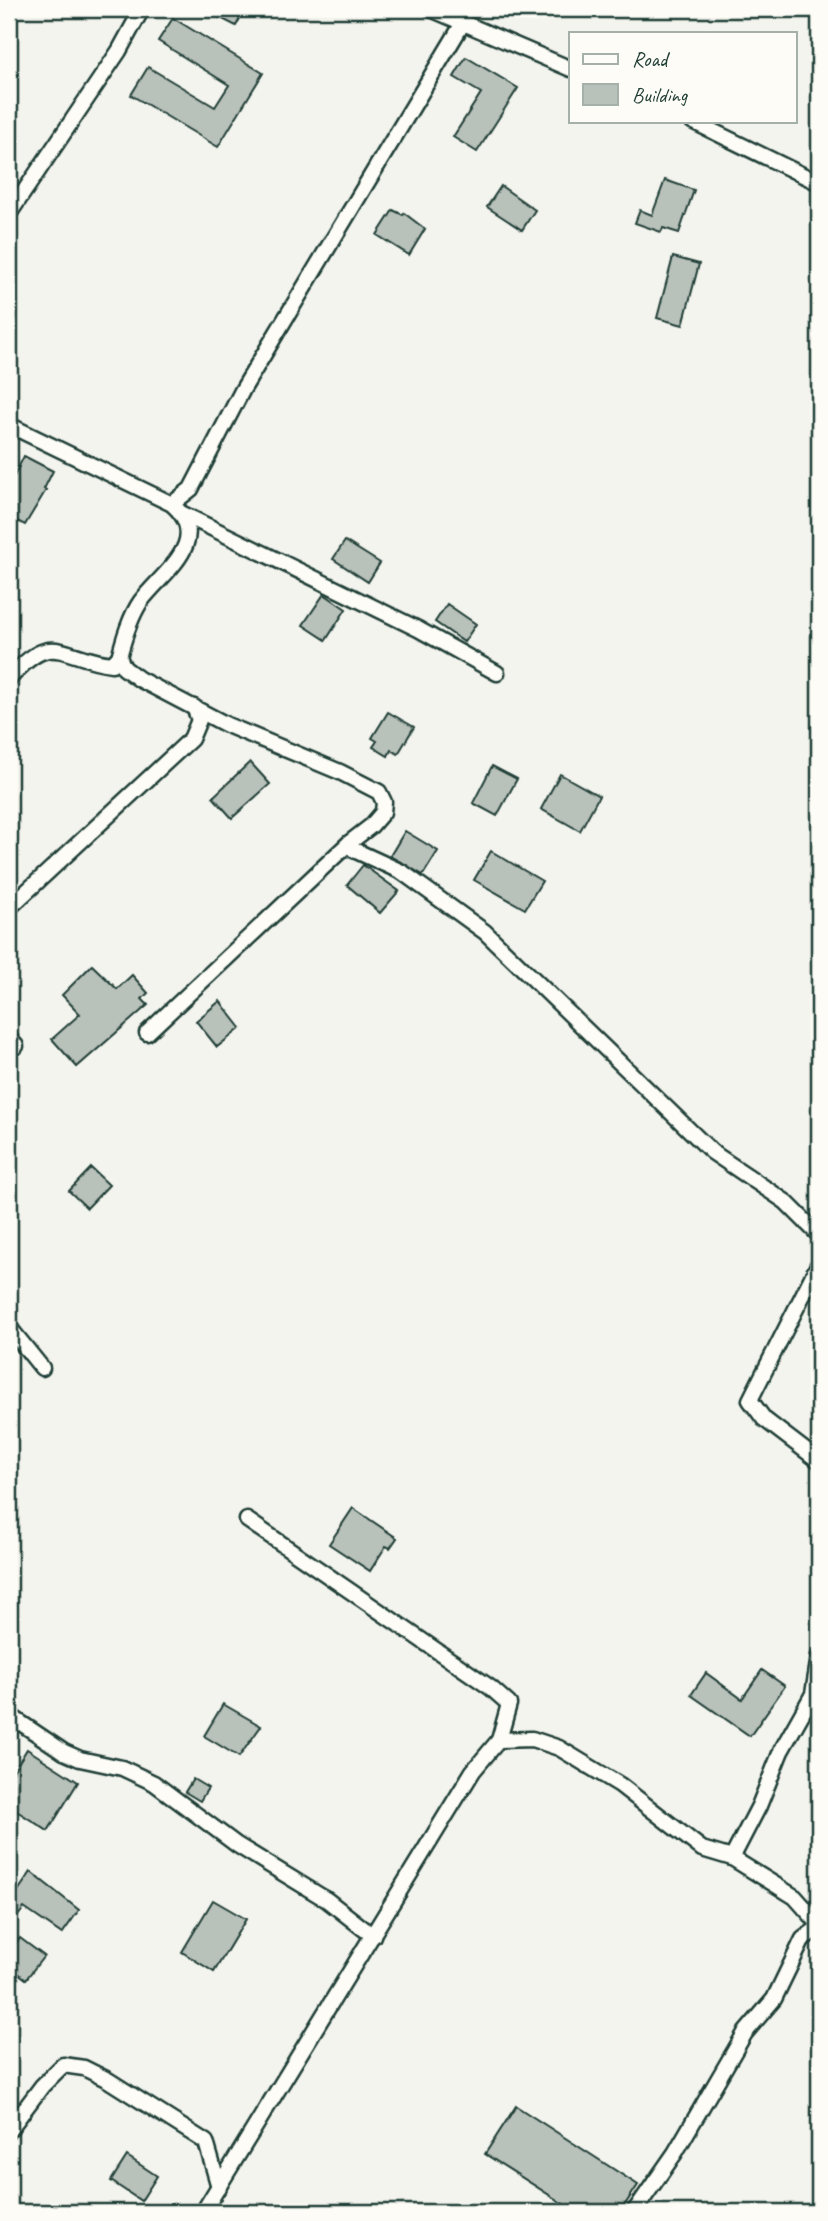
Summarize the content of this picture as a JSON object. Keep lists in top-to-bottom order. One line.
{"legend":["Road","Building"]}
